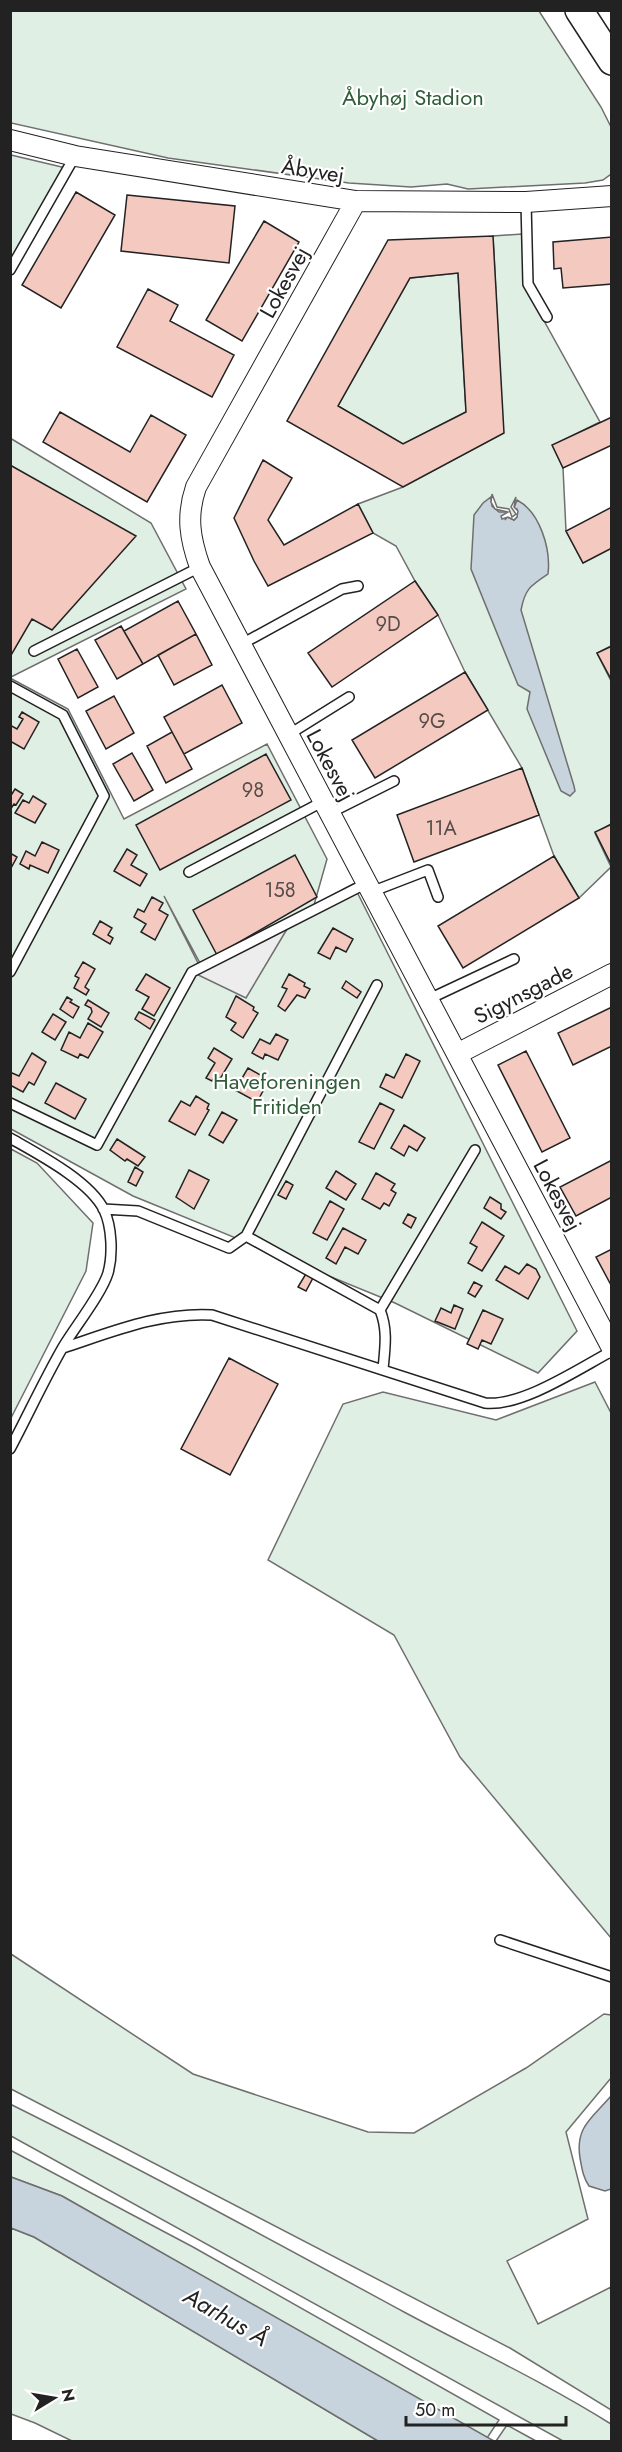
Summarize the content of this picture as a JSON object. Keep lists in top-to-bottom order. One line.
{"streets":{"street":["Åbyvej","Lokesvej","Sigynsgade"]},"crossings":[["Åbyvej","Lokesvej"],["Lokesvej","Sigynsgade"]],"water":["Aarhus Å"],"parks":["Åbyhøj Stadion","Haveforeningen Fritiden"],"house_numbers":["9D","9G","98","11A","158"],"scale_bar":"50 m","north":"right"}
